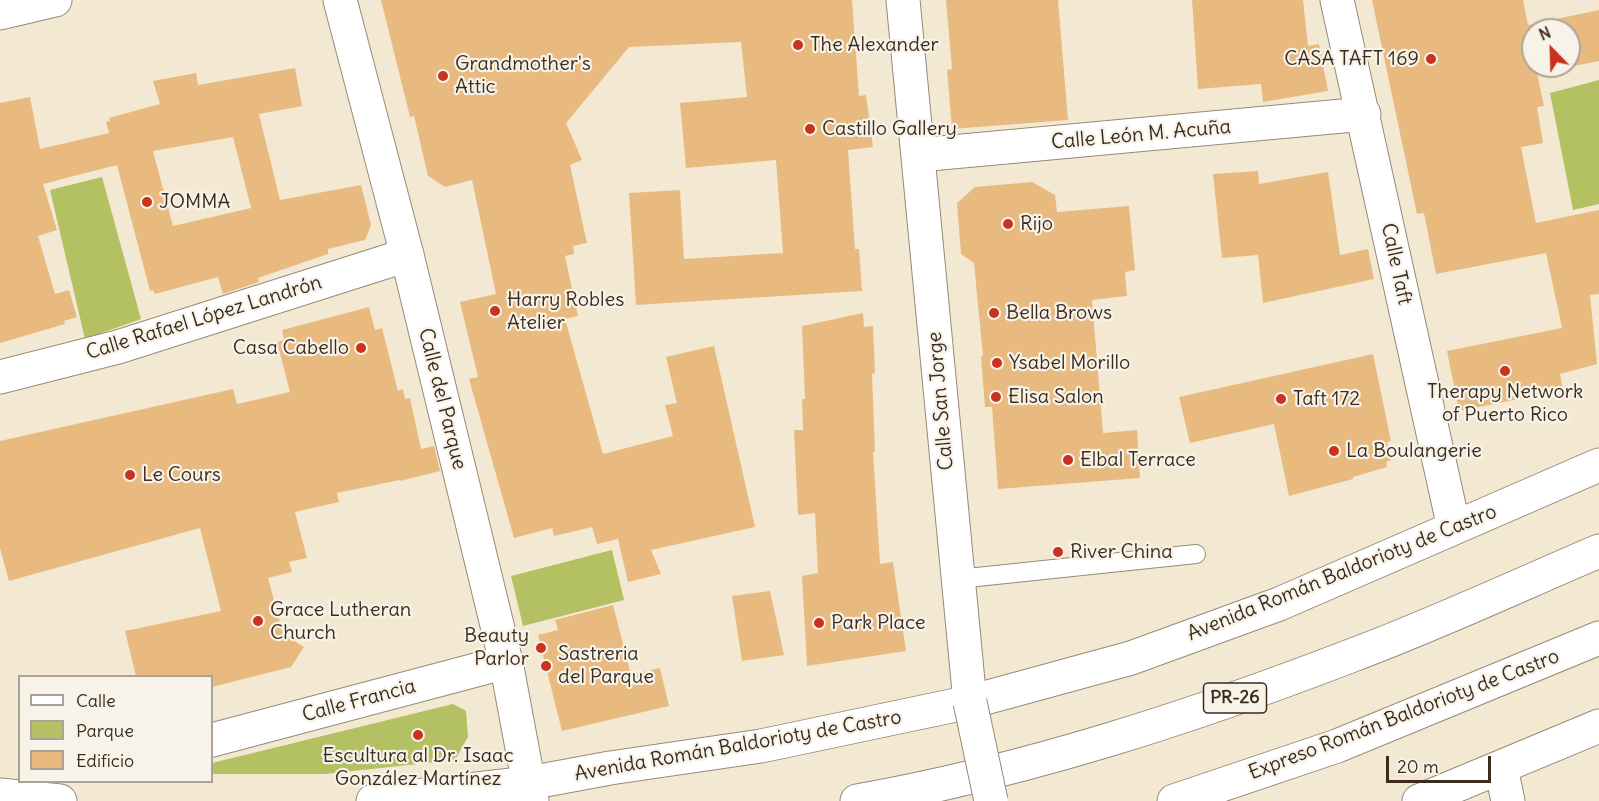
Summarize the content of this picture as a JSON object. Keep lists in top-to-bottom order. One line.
{"streets":{"main road":["Calle León M. Acuña","Calle Taft","Calle Rafael López Landrón","Calle del Parque","Calle San Jorge","Avenida Román Baldorioty de Castro","PR-26","Calle Francia","Expreso Román Baldorioty de Castro"]},"crossings":[["Calle León M. Acuña","Calle Taft"],["Calle León M. Acuña","Calle San Jorge"],["Calle Taft","Avenida Román Baldorioty de Castro"],["Calle Rafael López Landrón","Calle del Parque"],["Calle del Parque","Avenida Román Baldorioty de Castro"],["Calle del Parque","Calle Francia"],["Calle San Jorge","Avenida Román Baldorioty de Castro"]],"places":["The Alexander","CASA TAFT 169","Grandmother's Attic","Castillo Gallery","JOMMA","Rijo","Harry Robles Atelier","Bella Brows","Casa Cabello","Ysabel Morillo","Therapy Network of Puerto Rico","Elisa Salon","Taft 172","La Boulangerie","Elbal Terrace","Le Cours","River China","Grace Lutheran Church","Park Place","Beauty Parlor","Sastreria del Parque","Escultura al Dr. Isaac González Martínez"],"legend":["Calle","Parque","Edificio"],"scale_bar":"20 m","north":"top left"}
